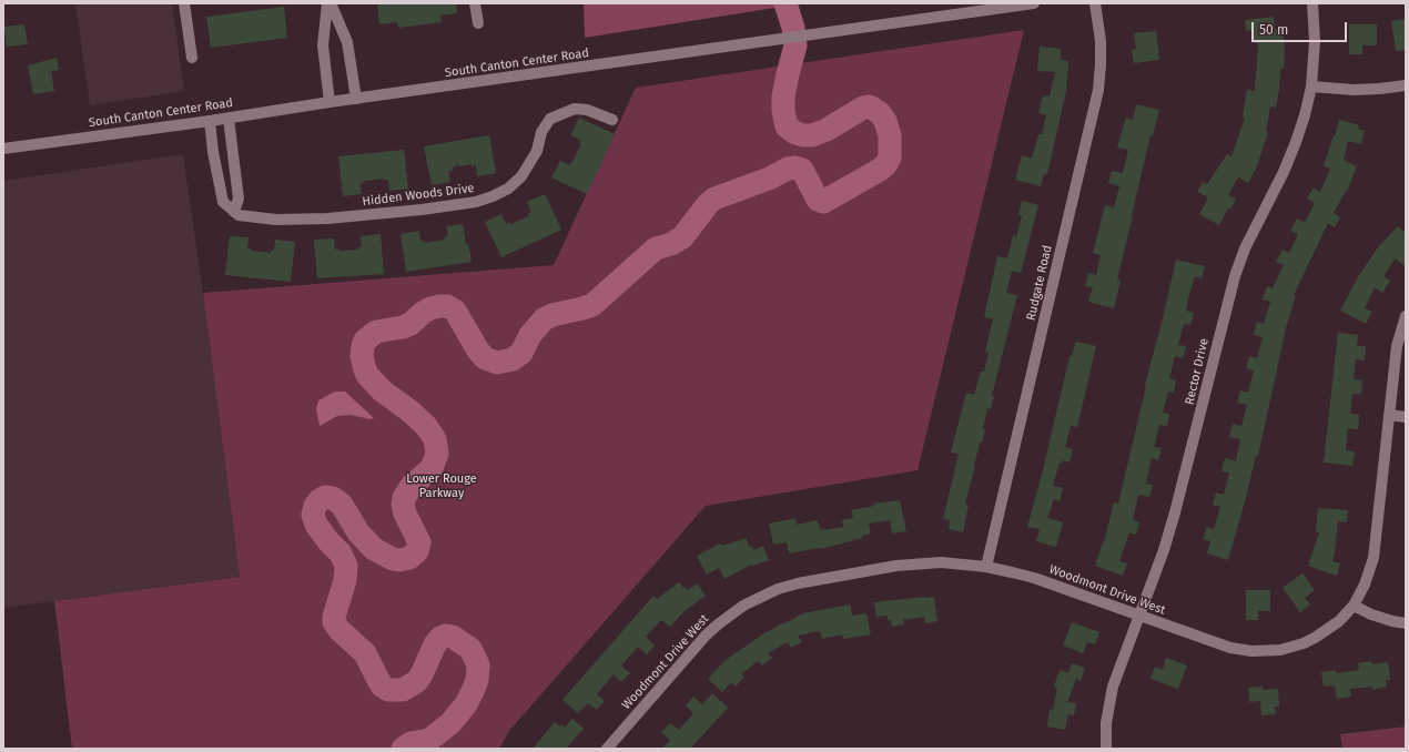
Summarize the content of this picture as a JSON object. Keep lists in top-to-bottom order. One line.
{"streets":{"street":["South Canton Center Road","Hidden Woods Drive","Rudgate Road","Rector Drive","Woodmont Drive West"]},"crossings":[["Rudgate Road","Woodmont Drive West"],["Rector Drive","Woodmont Drive West"]],"parks":["Lower Rouge Parkway"],"scale_bar":"50 m"}
